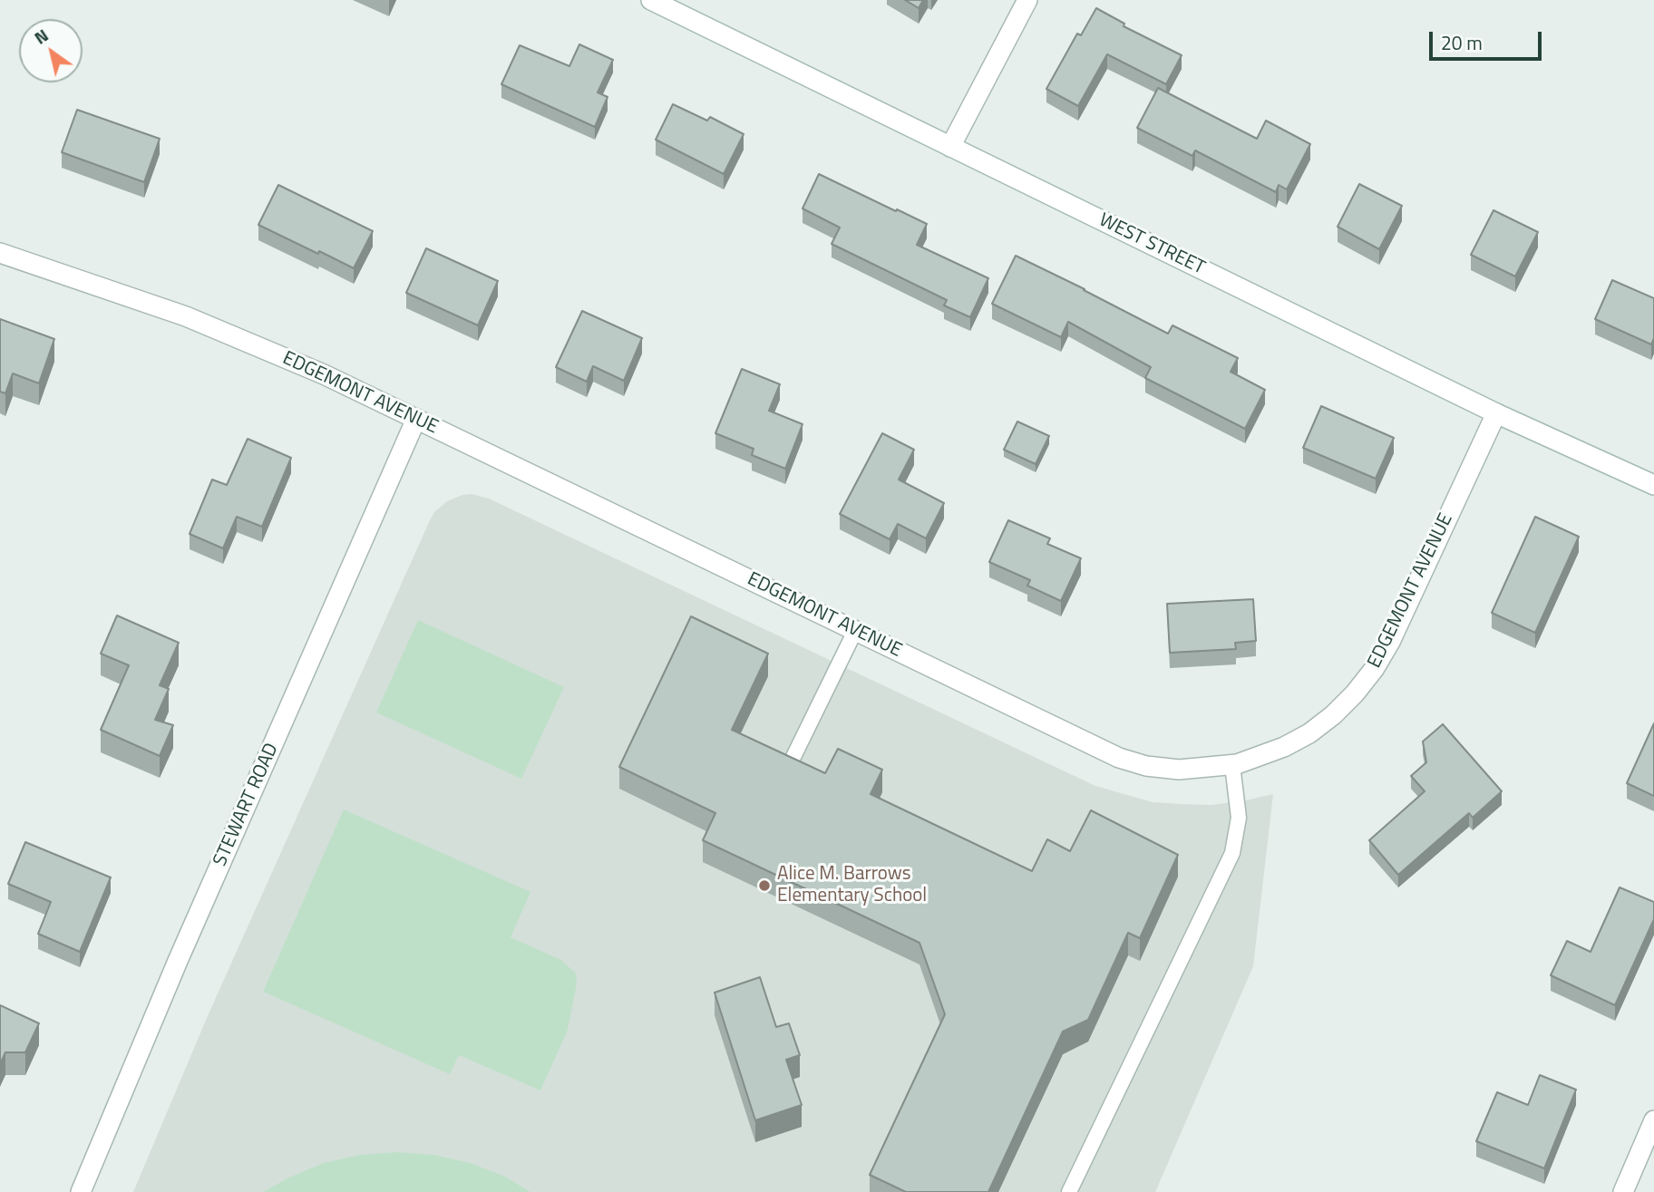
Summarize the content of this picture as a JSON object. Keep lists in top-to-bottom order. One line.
{"streets":{"street":["WEST STREET","EDGEMONT AVENUE","STEWART ROAD"]},"crossings":[["WEST STREET","EDGEMONT AVENUE"],["EDGEMONT AVENUE","STEWART ROAD"]],"places":["Alice M. Barrows Elementary School"],"scale_bar":"20 m","north":"top left"}
